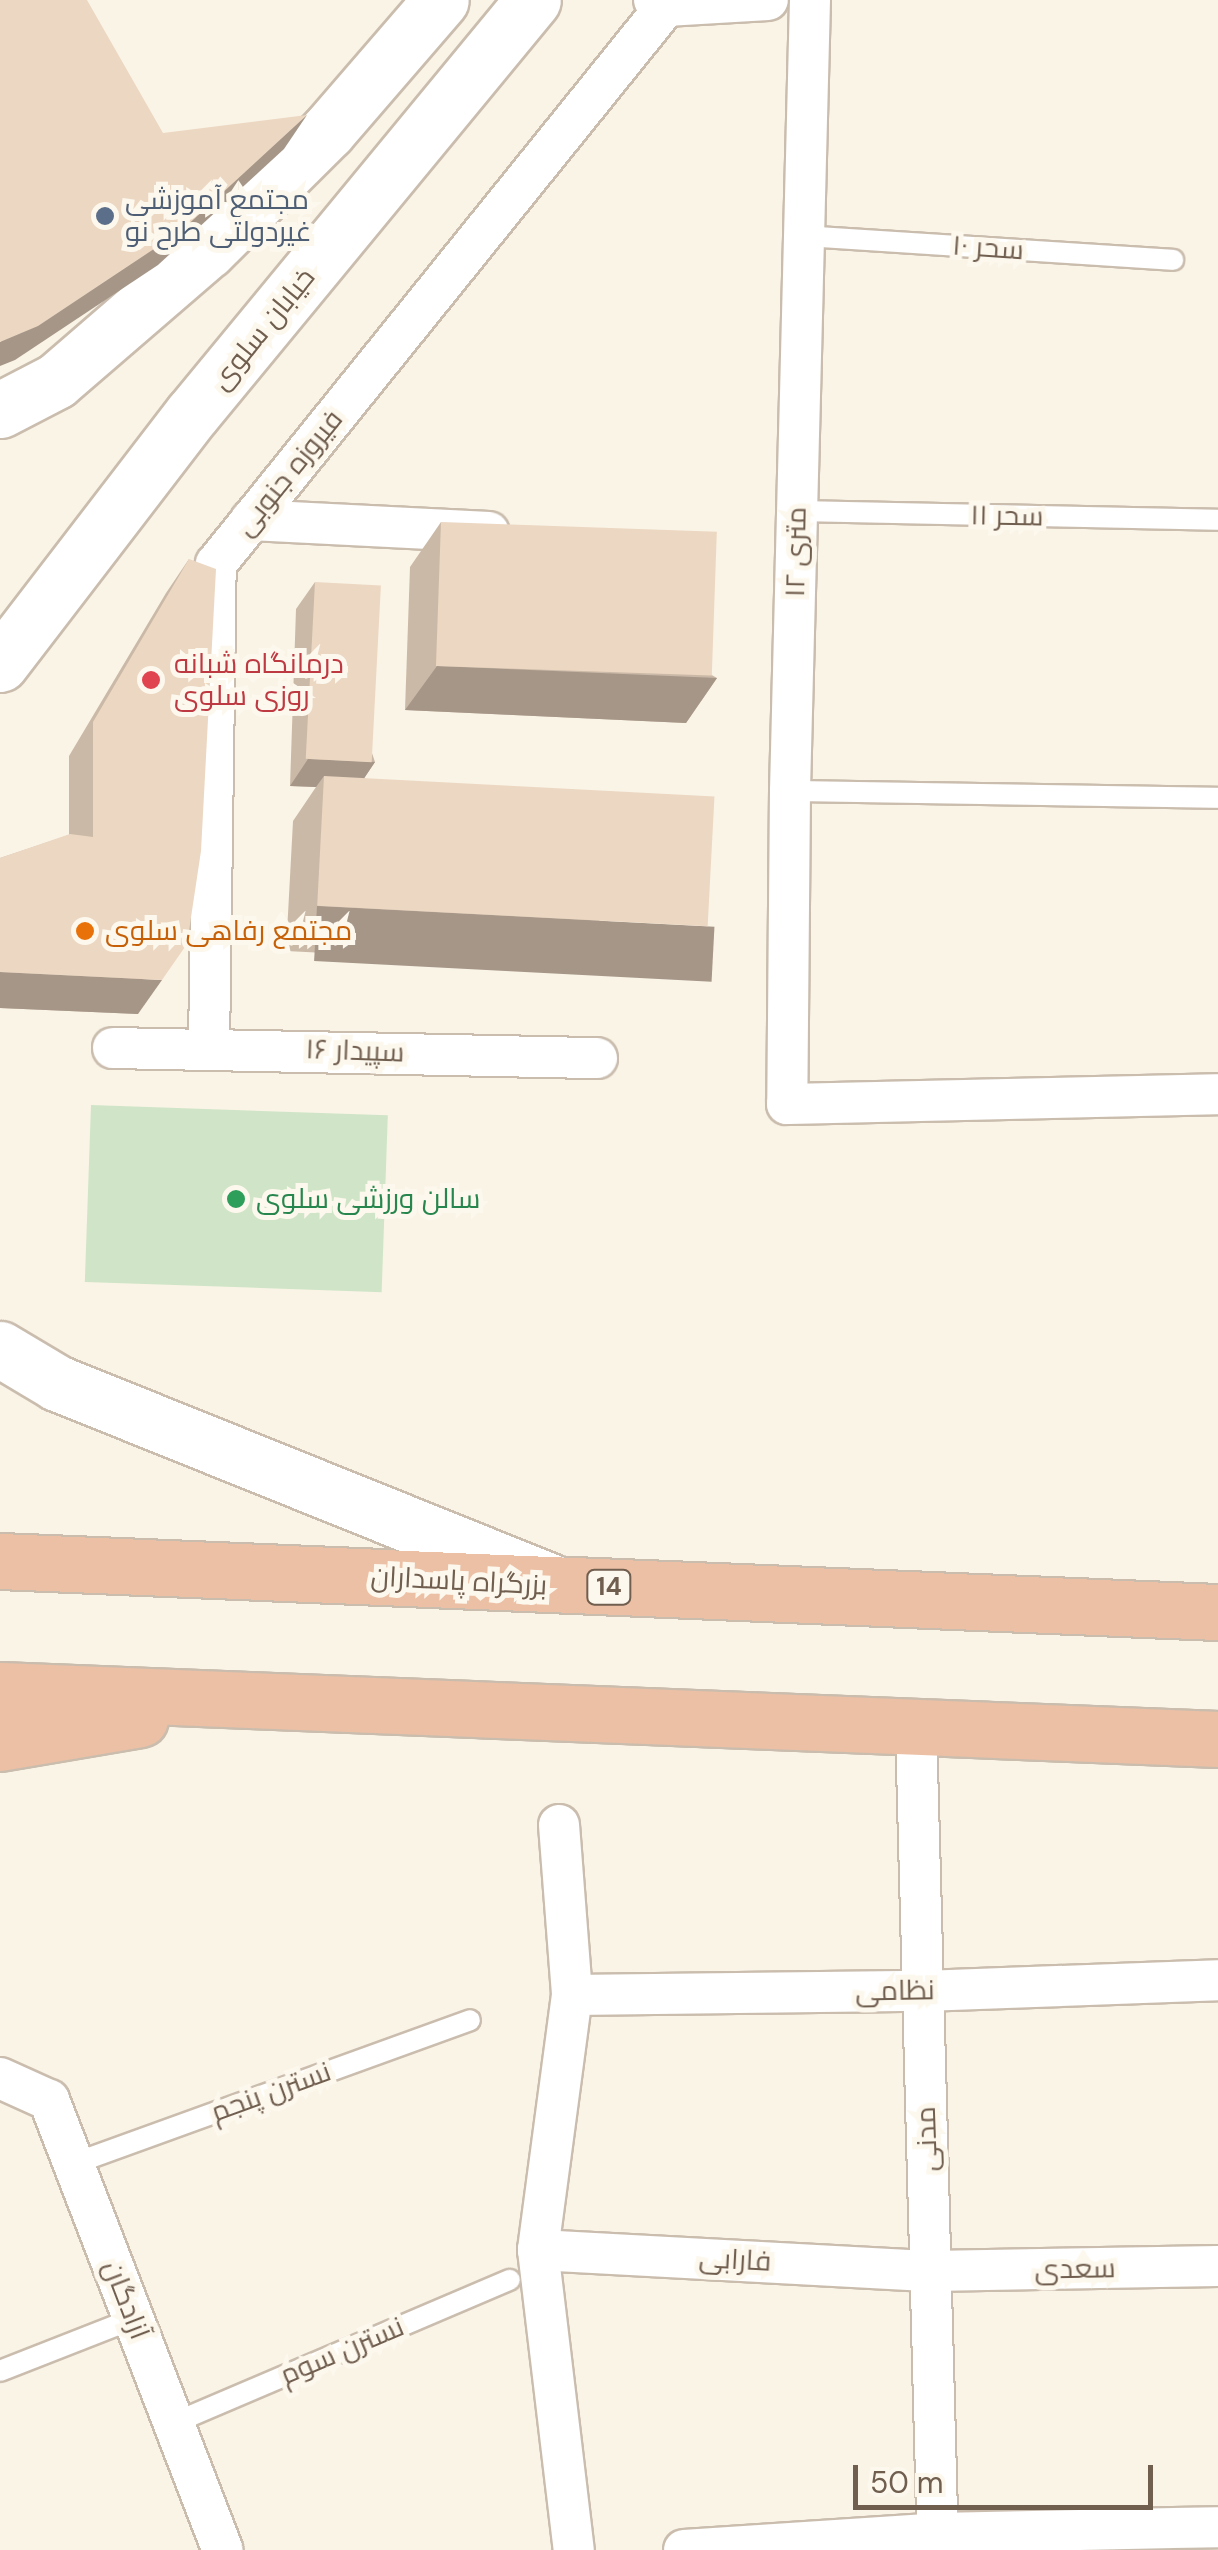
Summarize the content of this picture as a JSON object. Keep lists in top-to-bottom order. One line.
{"streets":{"highway":["بزرگراه پاسداران","14"],"main road":["خیابان سلوی"],"street":["فیروزه جنوبی","۱۲ متری","سپیدار ۱۶","نظامی","مدنی","فارابی","سعدی","آزادگان"],"lane":["سحر ۱۰","سحر ۱۱","نسترن پنجم","نسترن سوم"]},"crossings":[["سحر ۱۰","۱۲ متری"],["فیروزه جنوبی","سپیدار ۱۶"],["سحر ۱۱","۱۲ متری"],["نظامی","مدنی"],["نسترن پنجم","آزادگان"],["مدنی","فارابی"],["مدنی","سعدی"],["فارابی","سعدی"],["آزادگان","نسترن سوم"]],"places":["مجتمع آموزشی غیردولتی طرح نو","درمانگاه شبانه روزی سلوی","مجتمع رفاهی سلوی","سالن ورزشی سلوی"],"scale_bar":"50 m"}
